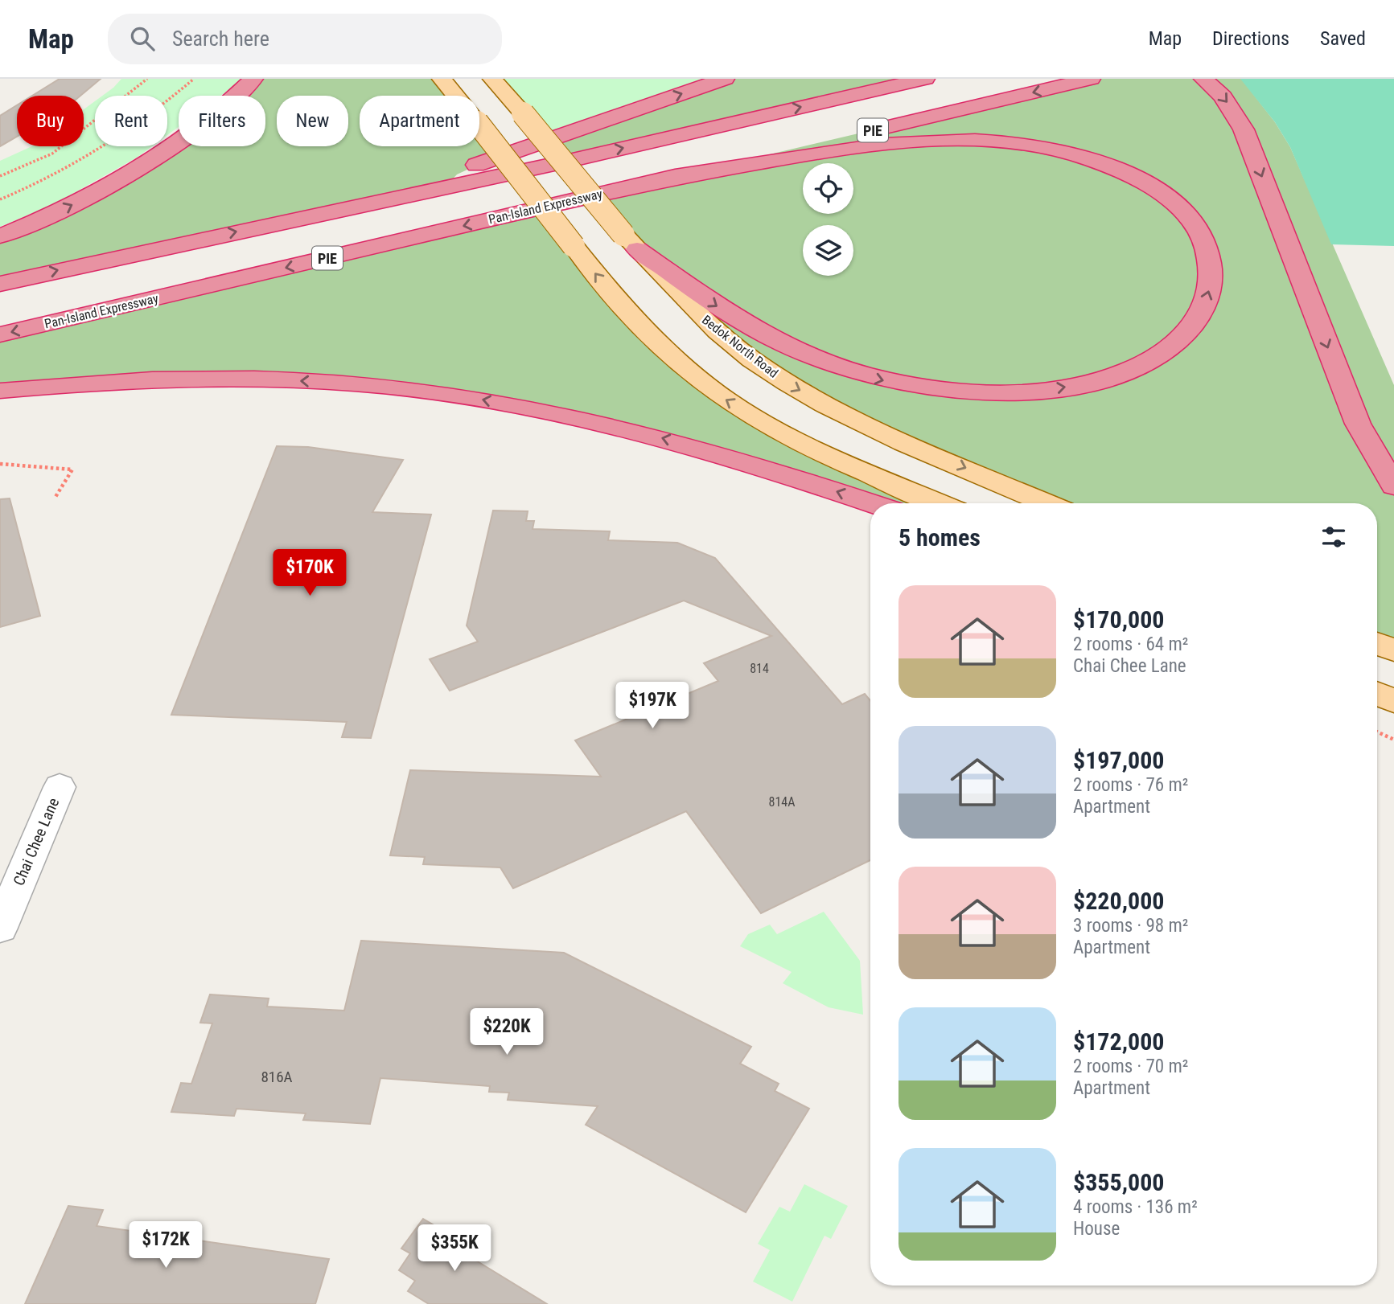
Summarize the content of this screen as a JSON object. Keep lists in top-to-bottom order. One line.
{"streets":{"highway":["PIE","Pan-Island Expressway"],"main road":["Bedok North Road"],"street":["Chai Chee Lane"]},"house_numbers":["814","814A","816A"],"page":{"header":"Map","search":"Search here","nav":["Map","Directions","Saved"],"chip":["Buy","Rent","Filters","New","Apartment"],"heading":"5 homes","price":["$170K","$197K","$220K","$172K","$355K"],"list":[{"name":"$170,000","note":"2 rooms · 64 m² · Chai Chee Lane"},{"name":"$197,000","note":"2 rooms · 76 m² · Apartment"},{"name":"$220,000","note":"3 rooms · 98 m² · Apartment"},{"name":"$172,000","note":"2 rooms · 70 m² · Apartment"},{"name":"$355,000","note":"4 rooms · 136 m² · House"}]}}
